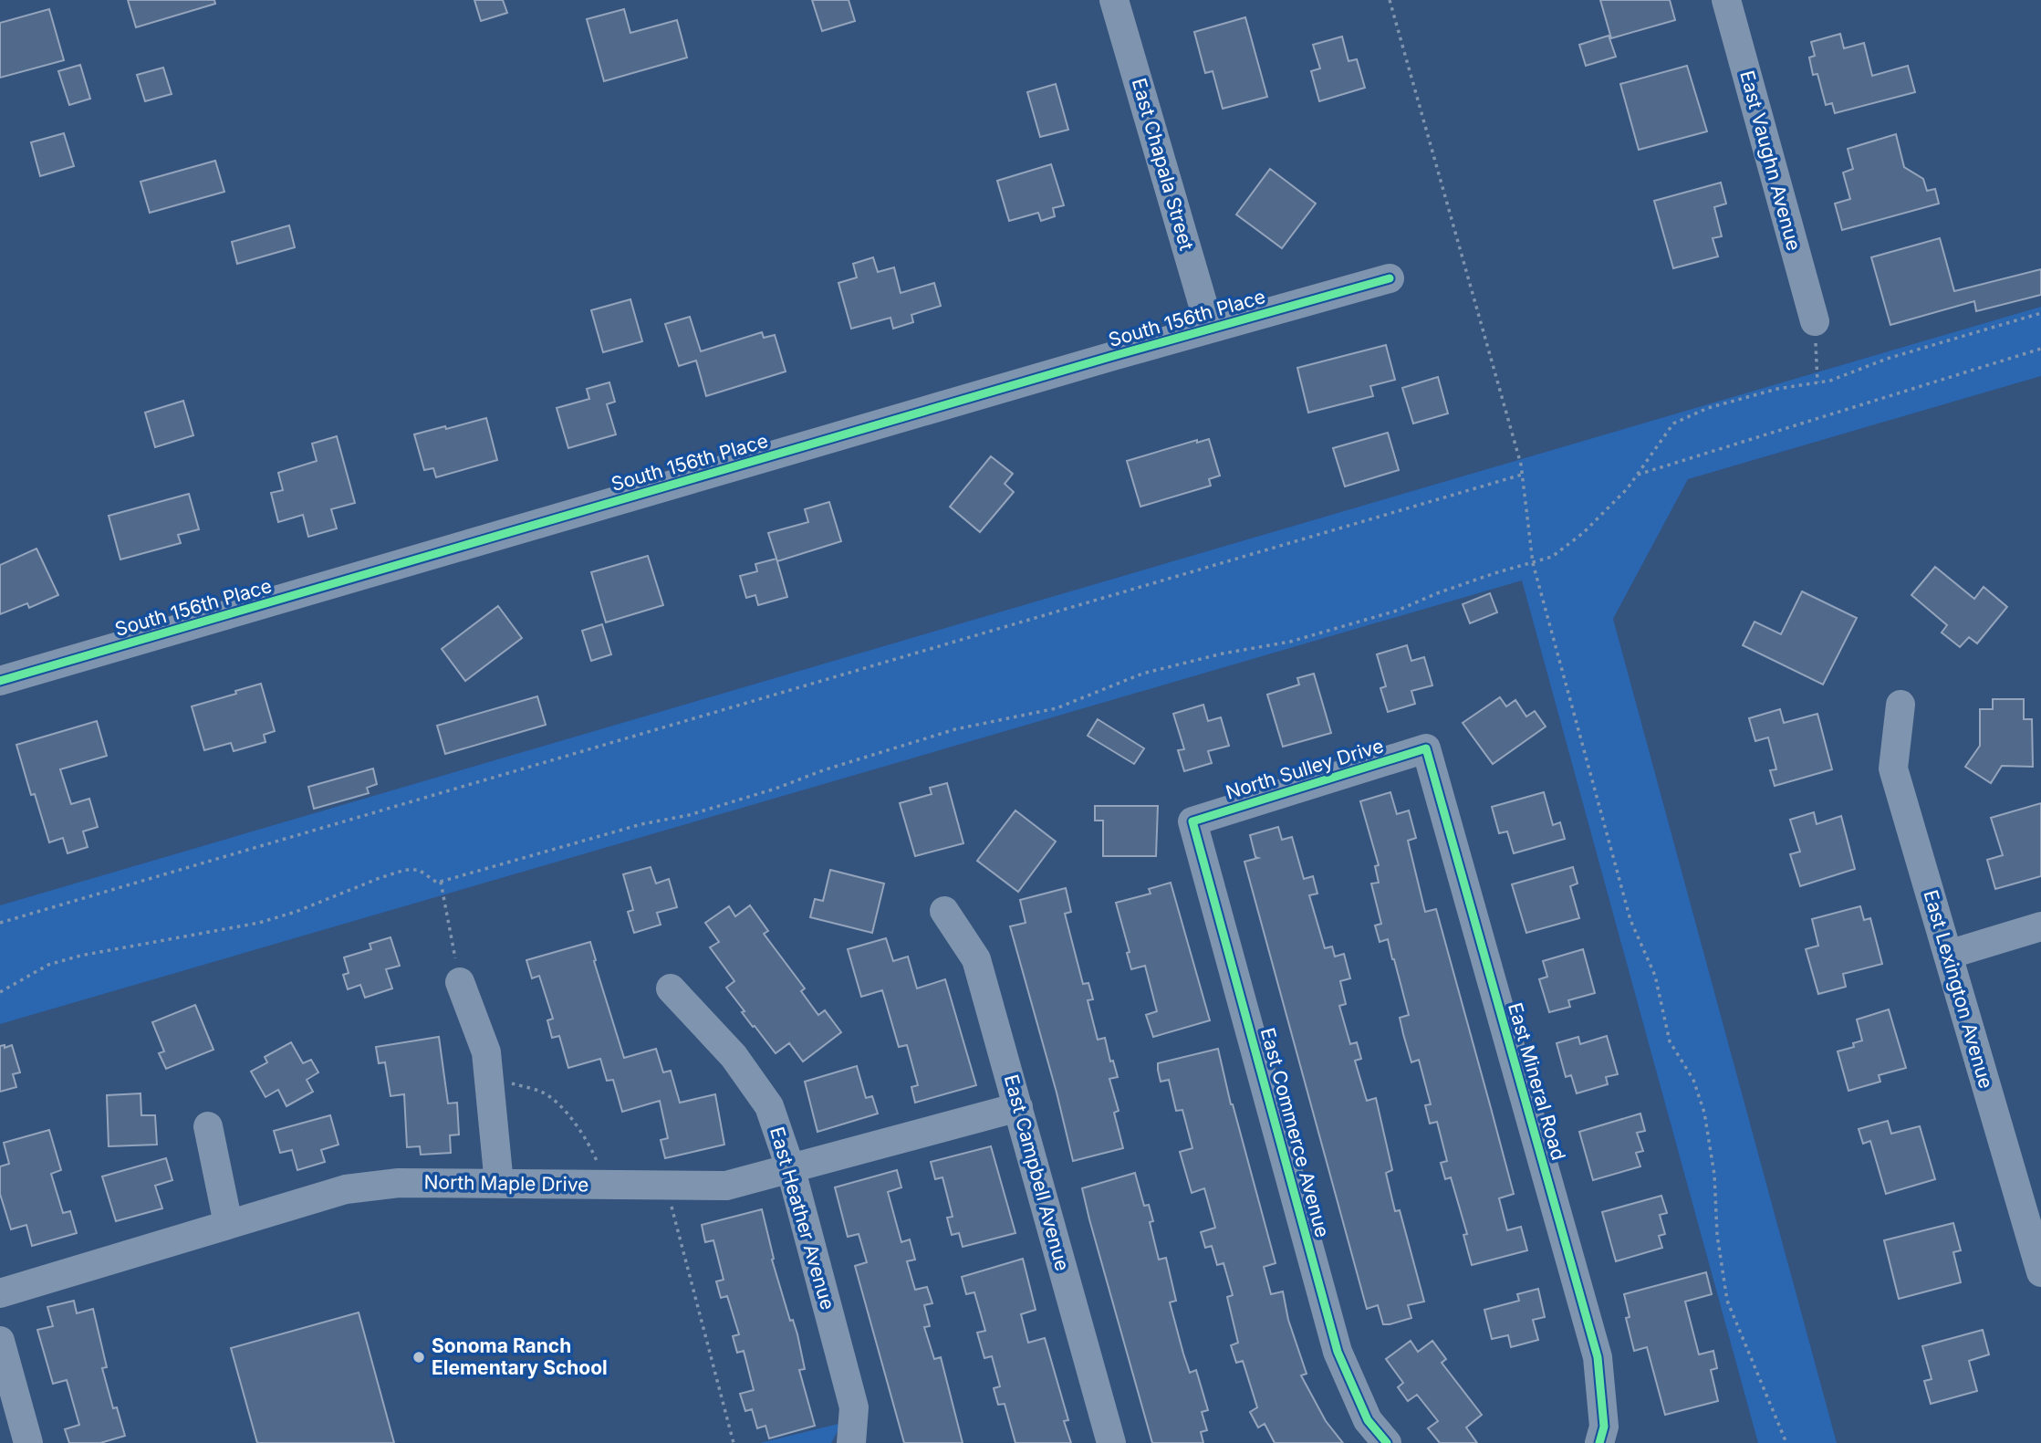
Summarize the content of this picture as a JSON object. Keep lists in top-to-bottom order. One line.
{"streets":{"street":["East Vaughn Avenue","East Chapala Street","South 156th Place","North Sulley Drive","East Lexington Avenue","East Mineral Road","East Commerce Avenue","East Campbell Avenue","North Maple Drive","East Heather Avenue"]},"crossings":[["East Chapala Street","South 156th Place"],["North Sulley Drive","East Mineral Road"],["North Sulley Drive","East Commerce Avenue"],["East Campbell Avenue","North Maple Drive"],["North Maple Drive","East Heather Avenue"]],"places":["Sonoma Ranch Elementary School"]}
